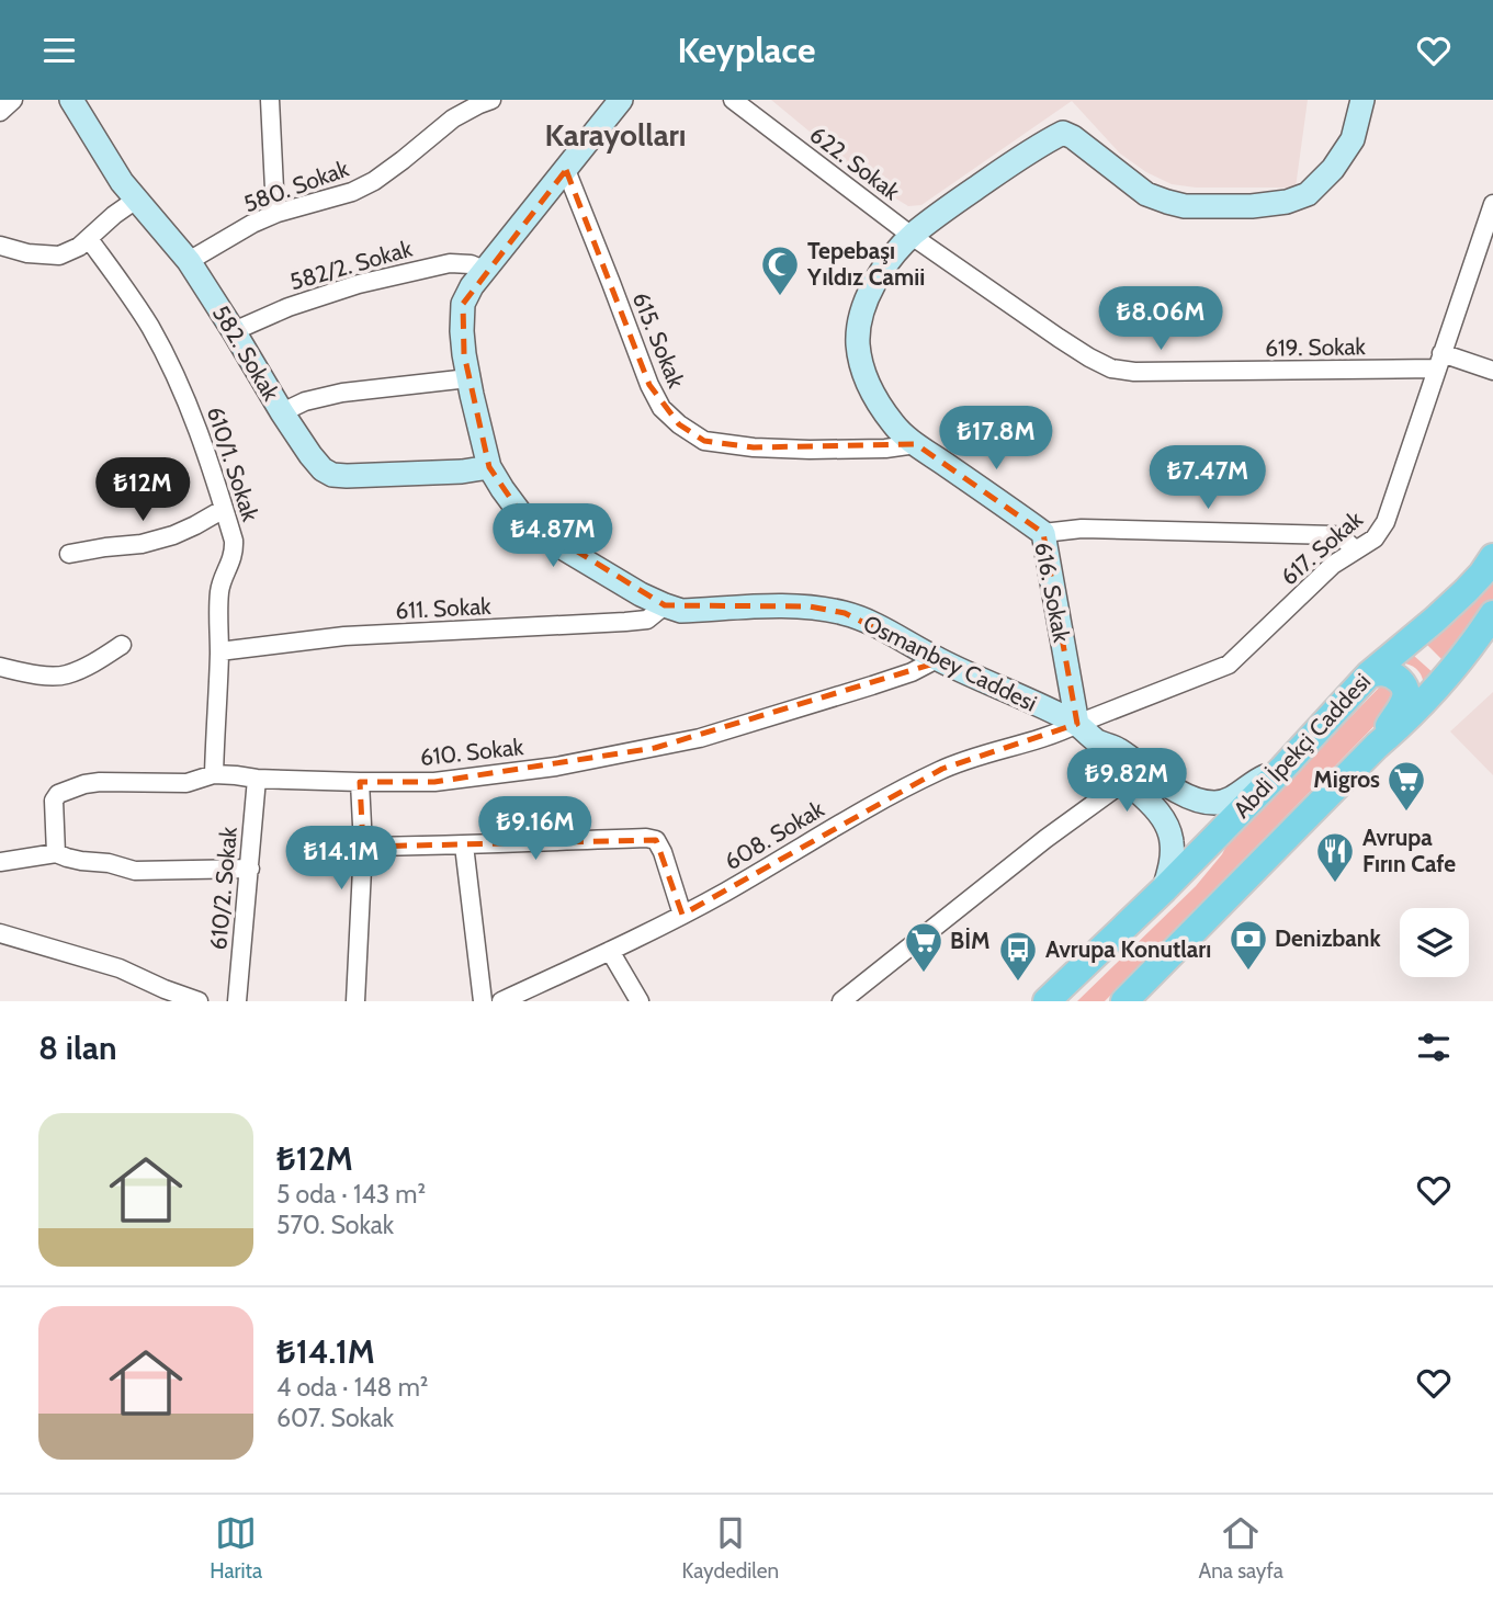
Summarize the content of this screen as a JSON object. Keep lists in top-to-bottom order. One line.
{"streets":{"main road":["Abdi İpekçi Caddesi"],"street":["622. Sokak","580. Sokak","582/2. Sokak","615. Sokak","619. Sokak","582. Sokak","610/1. Sokak","617. Sokak","616. Sokak","611. Sokak","Osmanbey Caddesi","610. Sokak","608. Sokak","610/2. Sokak"]},"crossings":[["622. Sokak","619. Sokak"],["622. Sokak","616. Sokak"],["580. Sokak","582. Sokak"],["582/2. Sokak","582. Sokak"],["582/2. Sokak","Osmanbey Caddesi"],["615. Sokak","616. Sokak"],["615. Sokak","Osmanbey Caddesi"],["619. Sokak","617. Sokak"],["619. Sokak","616. Sokak"],["582. Sokak","Osmanbey Caddesi"],["610/1. Sokak","611. Sokak"],["610/1. Sokak","610. Sokak"],["617. Sokak","616. Sokak"],["617. Sokak","Osmanbey Caddesi"],["617. Sokak","608. Sokak"],["616. Sokak","Osmanbey Caddesi"],["616. Sokak","608. Sokak"],["611. Sokak","Osmanbey Caddesi"],["Osmanbey Caddesi","610. Sokak"],["Osmanbey Caddesi","608. Sokak"],["610. Sokak","610/2. Sokak"]],"districts":["Karayolları"],"places":{"mosque":["Tepebaşı Yıldız Camii"],"supermarket":["Migros","BİM"],"restaurant":["Avrupa Fırın Cafe"],"bank":["Denizbank"],"bus stop":["Avrupa Konutları"]},"page":{"header":"Keyplace","price":["₺8.06M","₺17.8M","₺7.47M","₺12M","₺4.87M","₺9.82M","₺9.16M","₺14.1M"],"heading":"8 ilan","list":[{"name":"₺12M","note":"5 oda · 143 m² · 570. Sokak"},{"name":"₺14.1M","note":"4 oda · 148 m² · 607. Sokak"}],"tabs":["Harita","Kaydedilen","Ana sayfa"]}}
